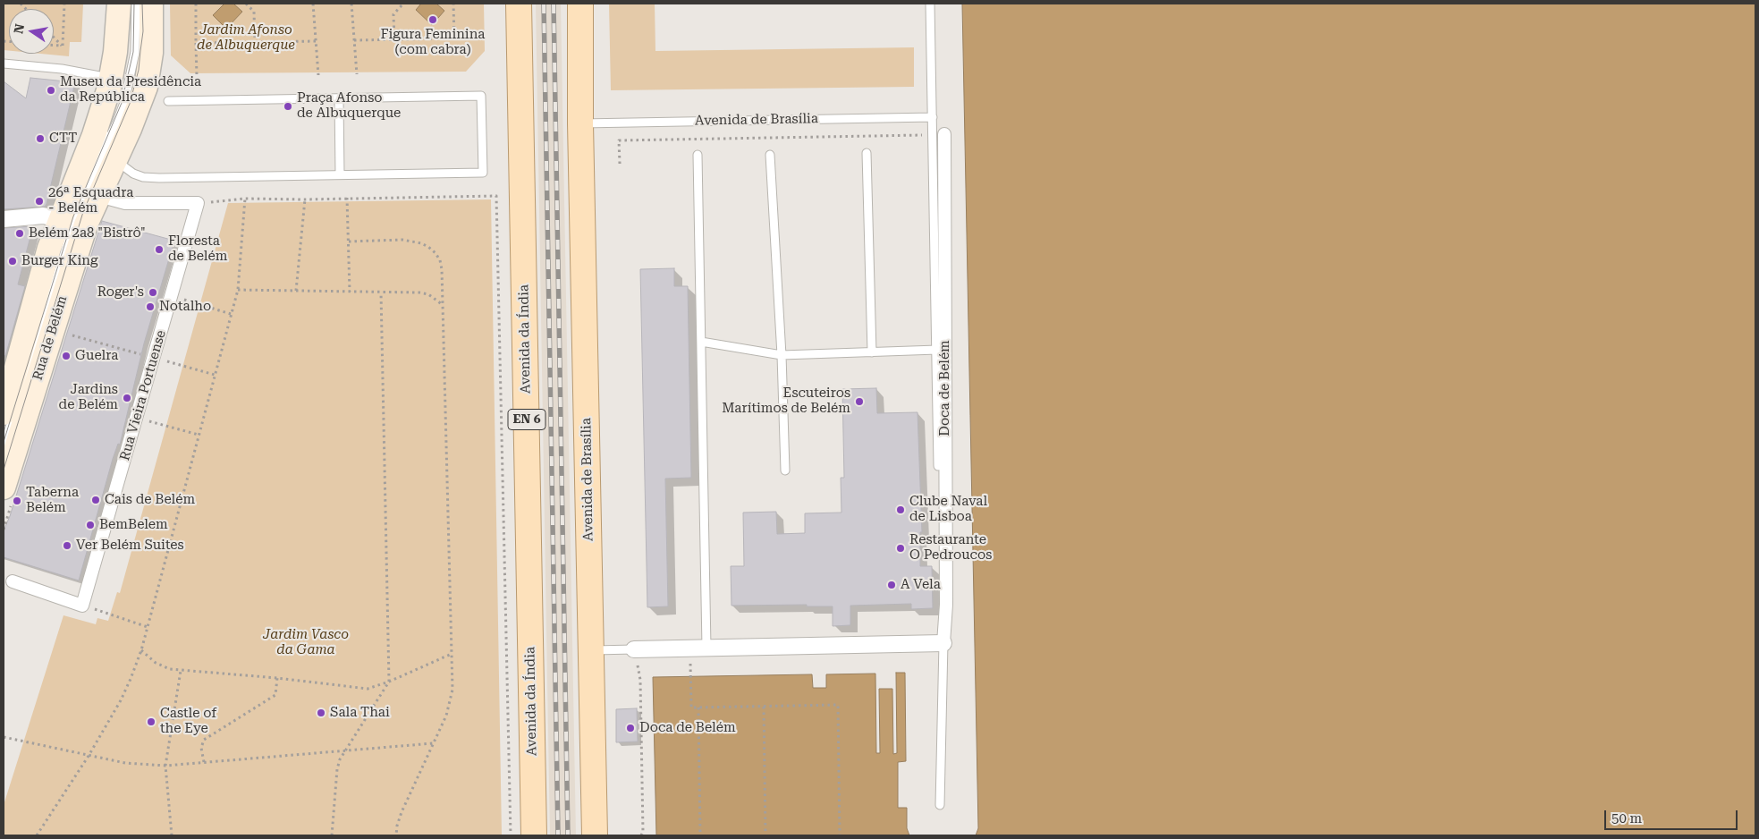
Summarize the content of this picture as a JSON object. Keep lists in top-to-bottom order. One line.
{"streets":{"main road":["Avenida de Brasília","Rua de Belém","Avenida da Índia","EN 6"],"street":["Doca de Belém","Rua Vieira Portuense"]},"crossings":[["Avenida de Brasília","Doca de Belém"]],"parks":["Jardim Afonso de Albuquerque","Jardim Vasco da Gama"],"places":["Figura Feminina (com cabra)","Museu da Presidência da República","Praça Afonso de Albuquerque","CTT","26ª Esquadra - Belém","Belém 2a8 \"Bistrô\"","Floresta de Belém","Burger King","Roger's","Notalho","Guelra","Jardins de Belém","Escuteiros Marítimos de Belém","Cais de Belém","Taberna Belém","Clube Naval de Lisboa","BemBelem","Ver Belém Suites","Restaurante O Pedroucos","A Vela","Sala Thai","Castle of the Eye","Doca de Belém"],"scale_bar":"50 m","north":"left"}
